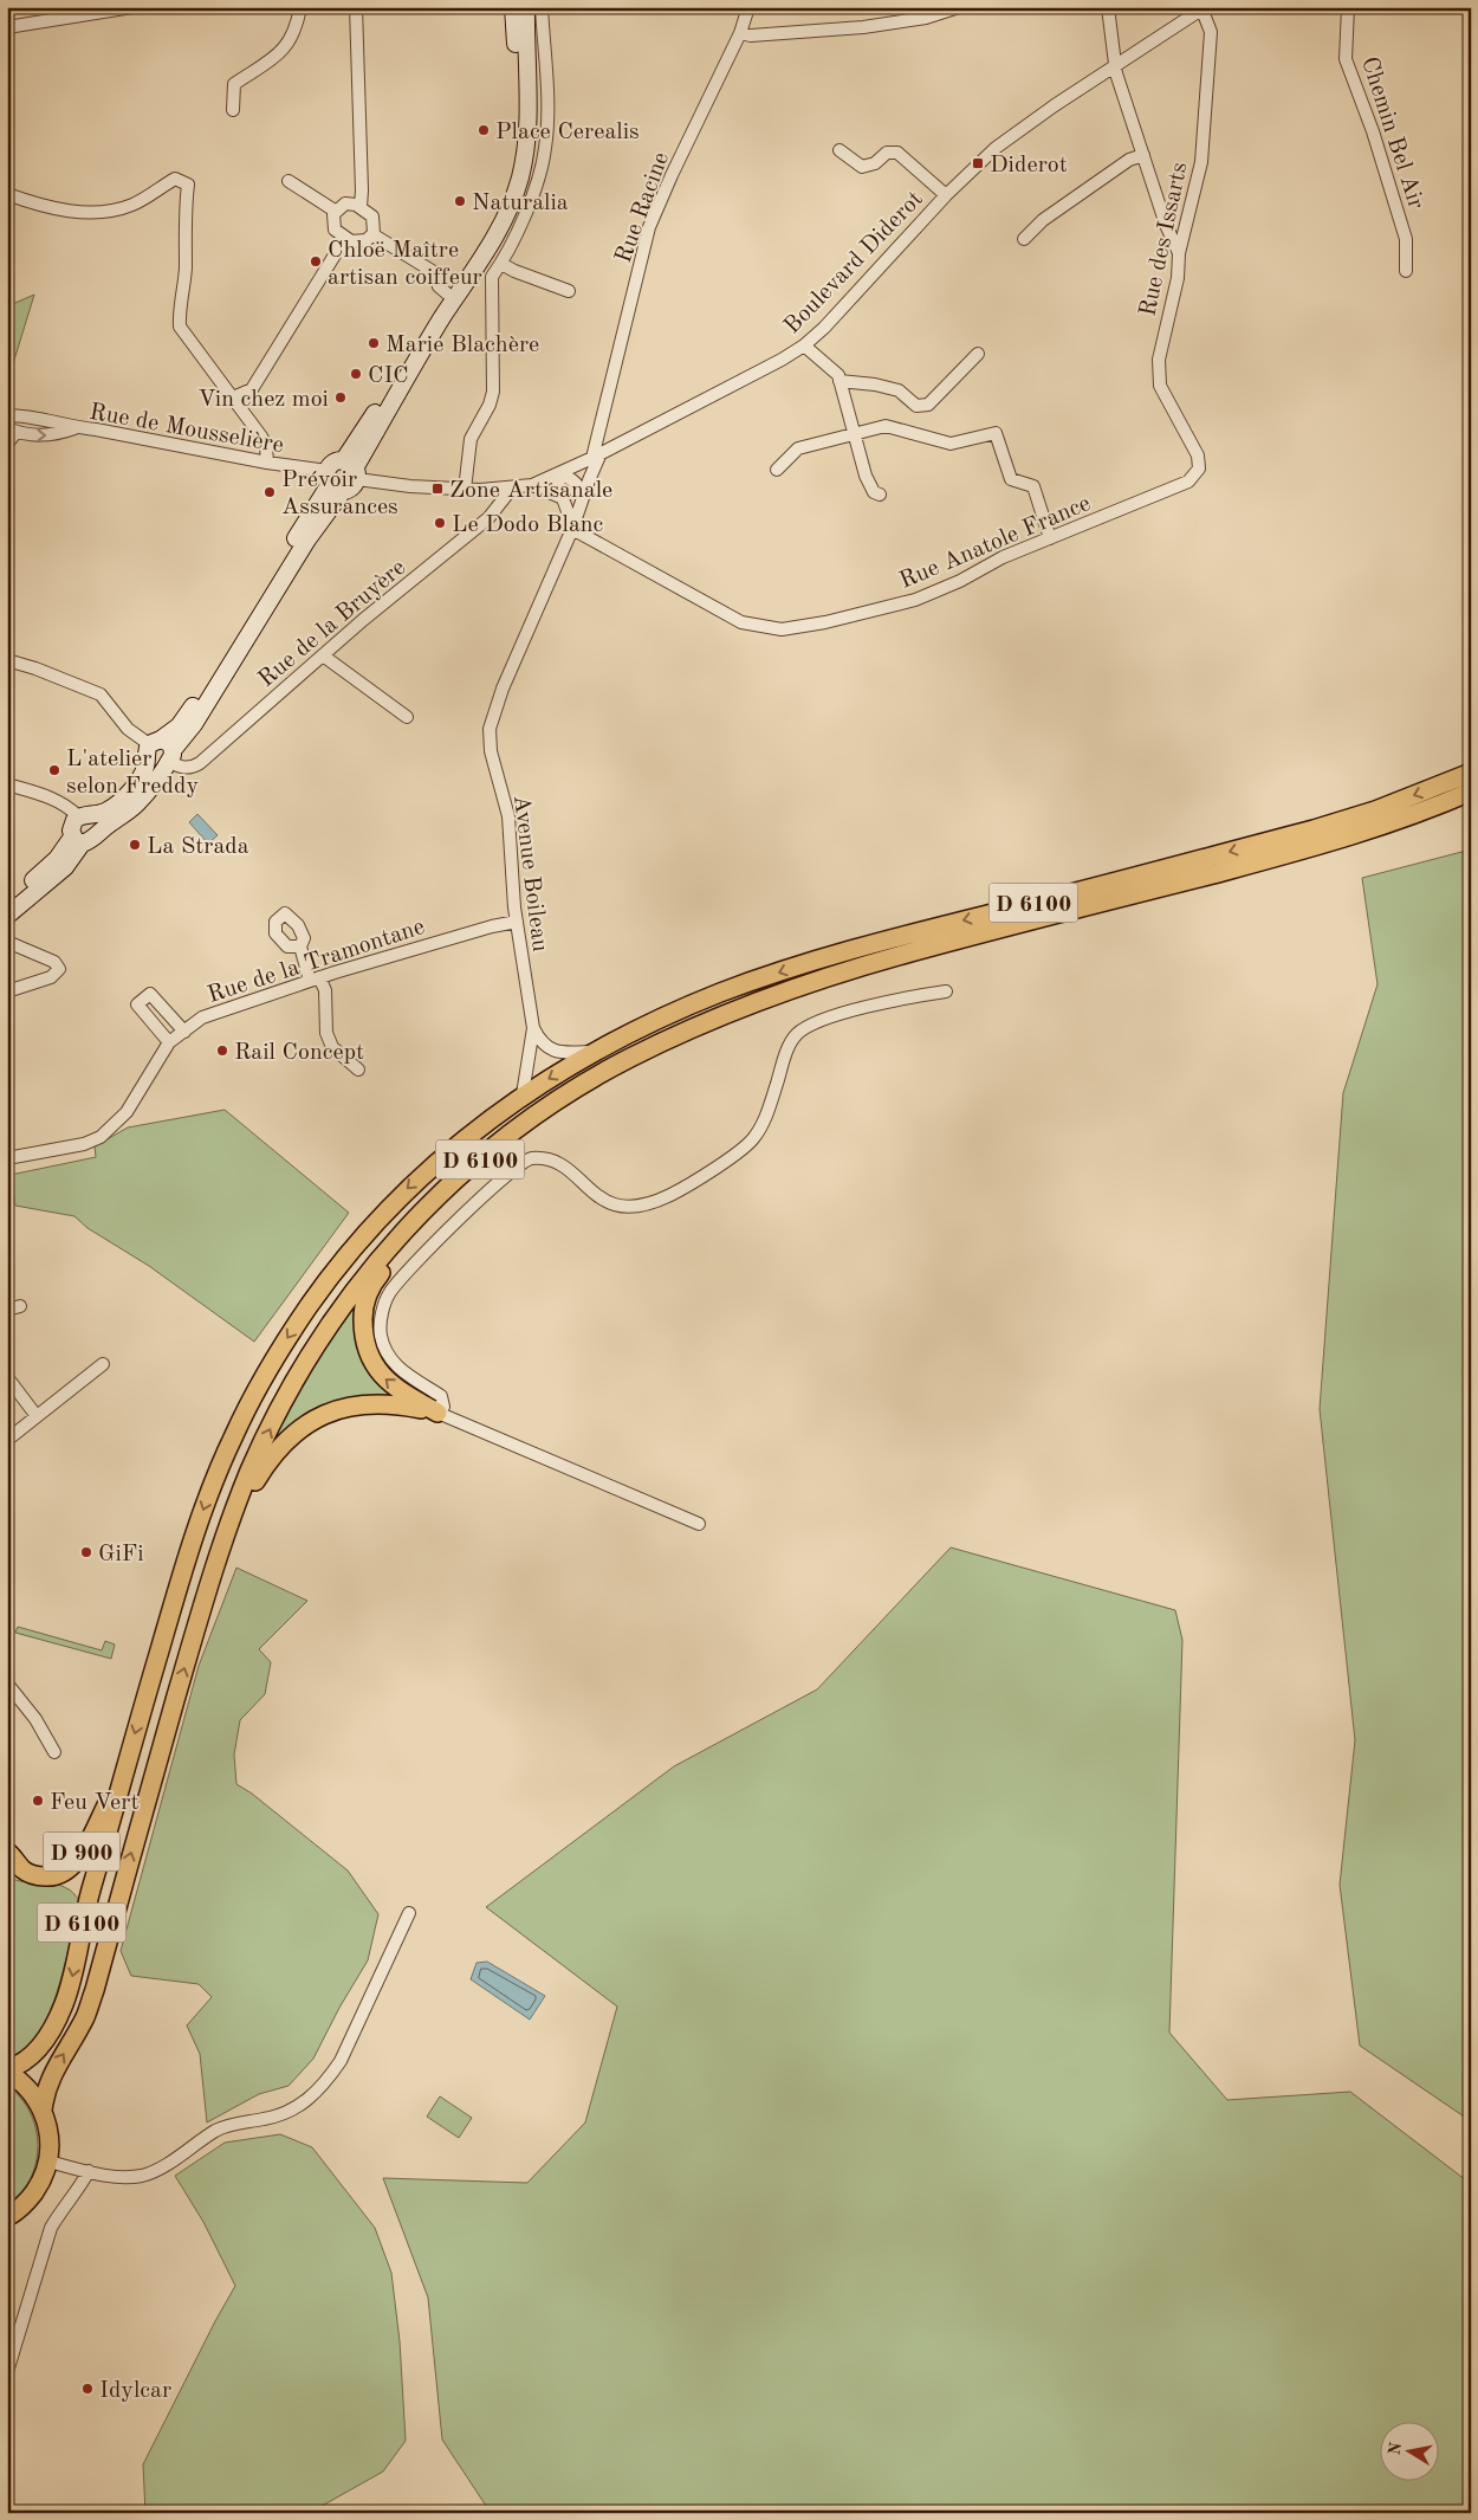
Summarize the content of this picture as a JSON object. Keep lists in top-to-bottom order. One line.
{"streets":{"main road":["D 6100","D 900"],"street":["Chemin Bel Air","Rue Racine","Rue des Issarts","Boulevard Diderot","Rue de Mousselière","Rue Anatole France","Rue de la Bruyère","Avenue Boileau","Rue de la Tramontane"]},"crossings":[["Rue Racine","Boulevard Diderot"],["Rue Racine","Avenue Boileau"],["Rue des Issarts","Boulevard Diderot"],["Rue des Issarts","Rue Anatole France"],["Boulevard Diderot","Rue de la Bruyère"],["Rue Anatole France","Avenue Boileau"],["Avenue Boileau","D 6100"],["Avenue Boileau","Rue de la Tramontane"],["D 6100","D 900"]],"places":{"other":["Place Cerealis","Naturalia","Chloë Maître artisan coiffeur","Marie Blachère","CIC","Vin chez moi","Prévoir Assurances","Le Dodo Blanc","L'atelier selon Freddy","La Strada","Rail Concept","GiFi","Feu Vert","Idylcar"],"transit":["Diderot","Zone Artisanale"]},"north":"left"}
